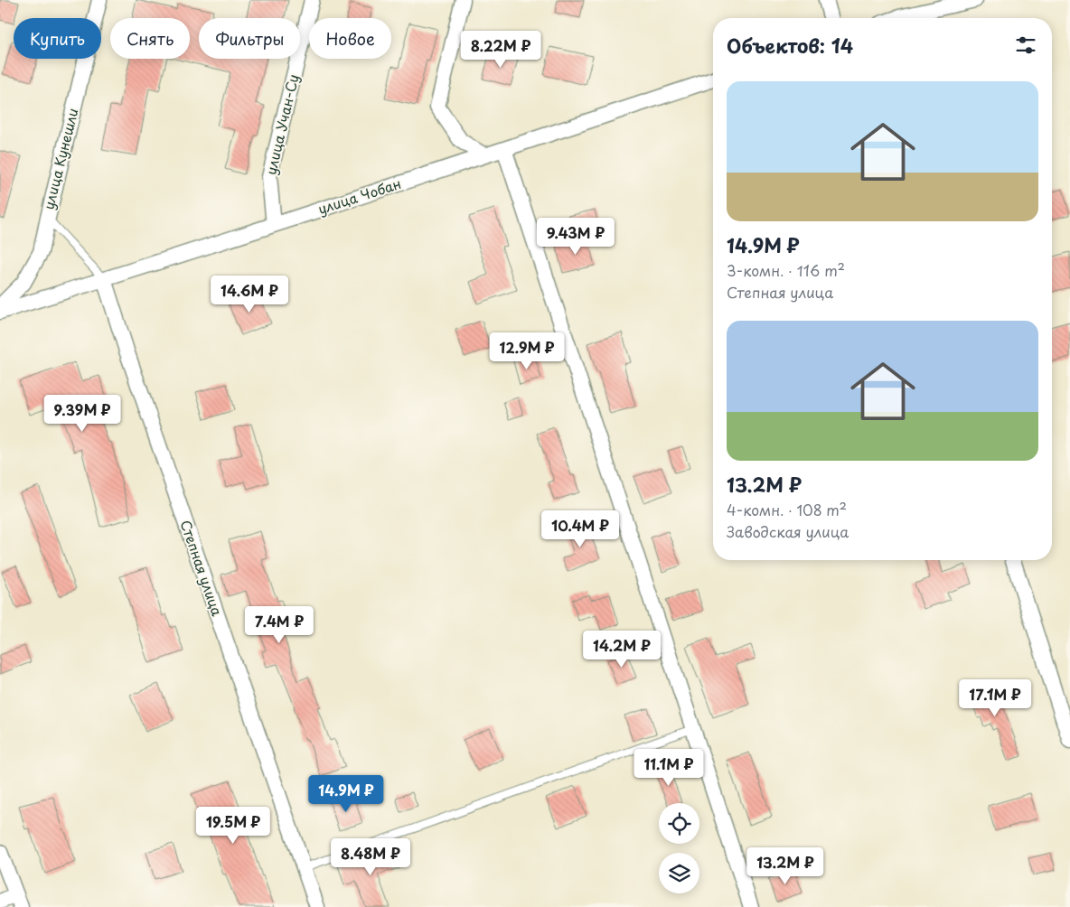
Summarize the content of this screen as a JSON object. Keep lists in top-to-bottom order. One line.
{"streets":{"street":["улица Учан-Су","улица Кунешли","улица Чобан","Степная улица"]},"crossings":[["улица Учан-Су","улица Чобан"],["улица Чобан","Степная улица"]],"page":{"chip":["Купить","Снять","Фильтры","Новое"],"heading":"Объектов: 14","price":["8.22M ₽","9.43M ₽","14.6M ₽","12.9M ₽","9.39M ₽","10.4M ₽","7.4M ₽","14.2M ₽","17.1M ₽","11.1M ₽","14.9M ₽","19.5M ₽","8.48M ₽","13.2M ₽"],"list":[{"name":"14.9M ₽","note":"3-комн. · 116 m² · Степная улица"},{"name":"13.2M ₽","note":"4-комн. · 108 m² · Заводская улица"}]}}
